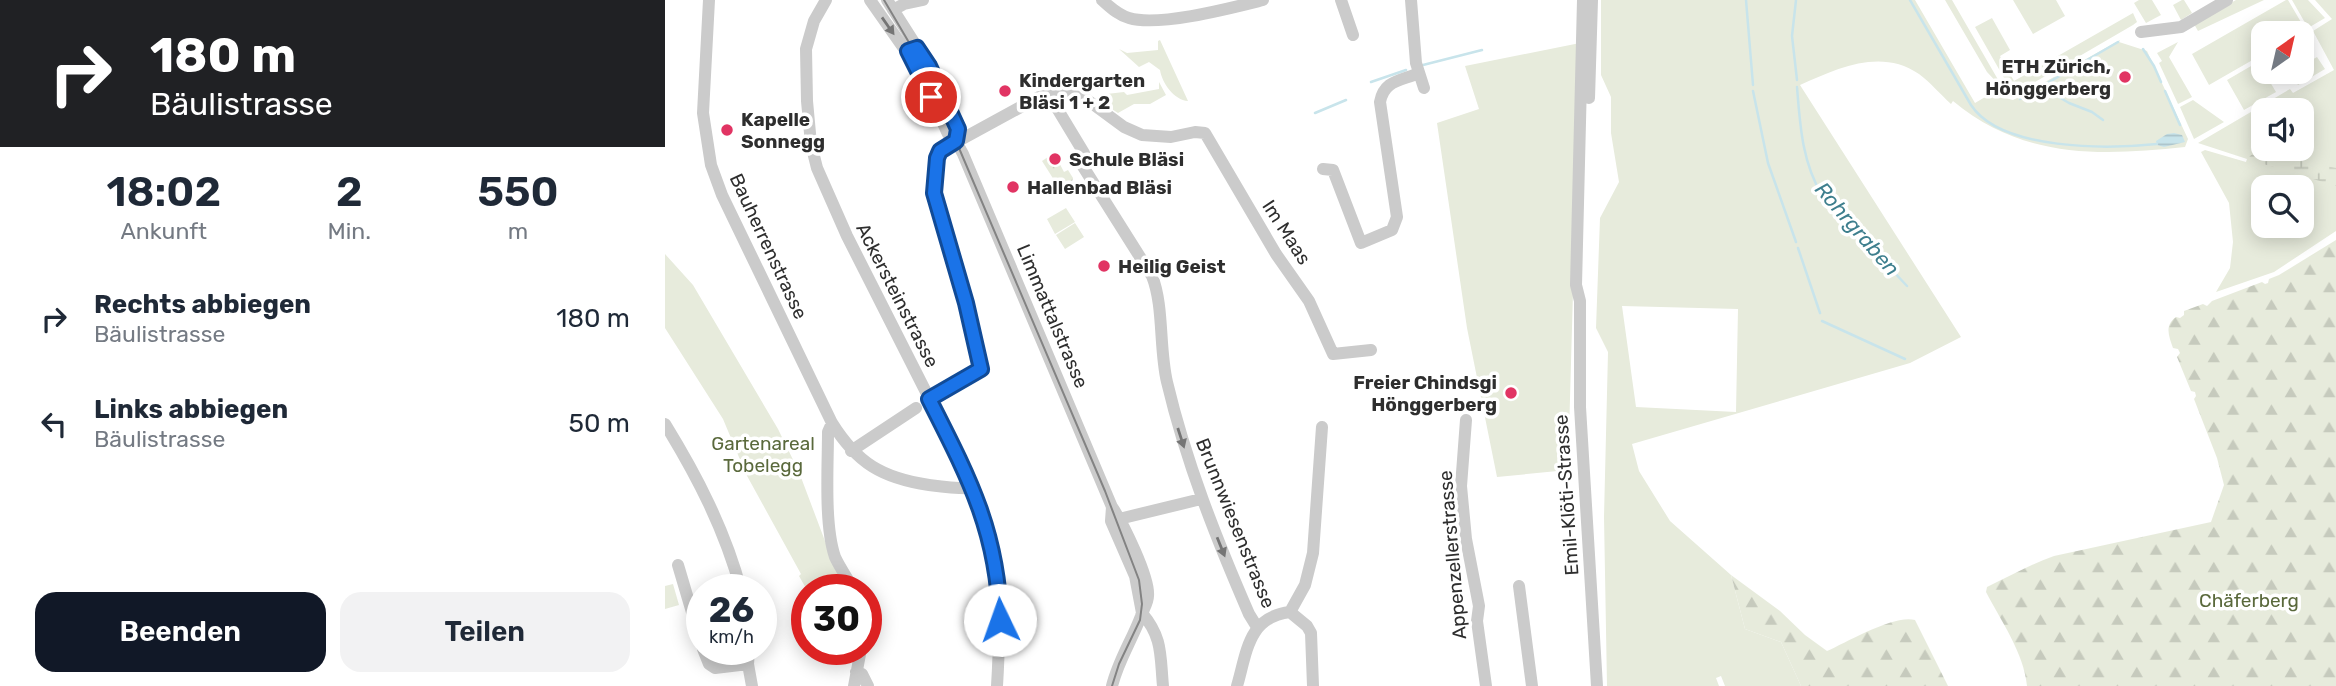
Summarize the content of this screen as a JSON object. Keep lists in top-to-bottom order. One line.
{"streets":{"street":["Im Maas","Bauherrenstrasse","Ackersteinstrasse","Limmattalstrasse","Emil-Klöti-Strasse","Brunnwiesenstrasse","Appenzellerstrasse"]},"crossings":[["Im Maas","Brunnwiesenstrasse"],["Bauherrenstrasse","Ackersteinstrasse"]],"one_way":["Brunnwiesenstrasse"],"water":["Rohrgraben"],"parks":["Gartenareal Tobelegg","Chäferberg"],"places":["ETH Zürich, Hönggerberg","Kindergarten Bläsi 1 + 2","Kapelle Sonnegg","Schule Bläsi","Hallenbad Bläsi","Heilig Geist","Freier Chindsgi Hönggerberg"],"north":"top right","page":{"turn":["180 m","Bäulistrasse"],"eta":["18:02","Ankunft","2","Min.","550","m"],"list":[{"name":"Rechts abbiegen","note":"Bäulistrasse","value":"180 m"},{"name":"Links abbiegen","note":"Bäulistrasse","value":"50 m"}],"speed":"26 km/h","limit":"30","buttons":["Beenden","Teilen"]}}
